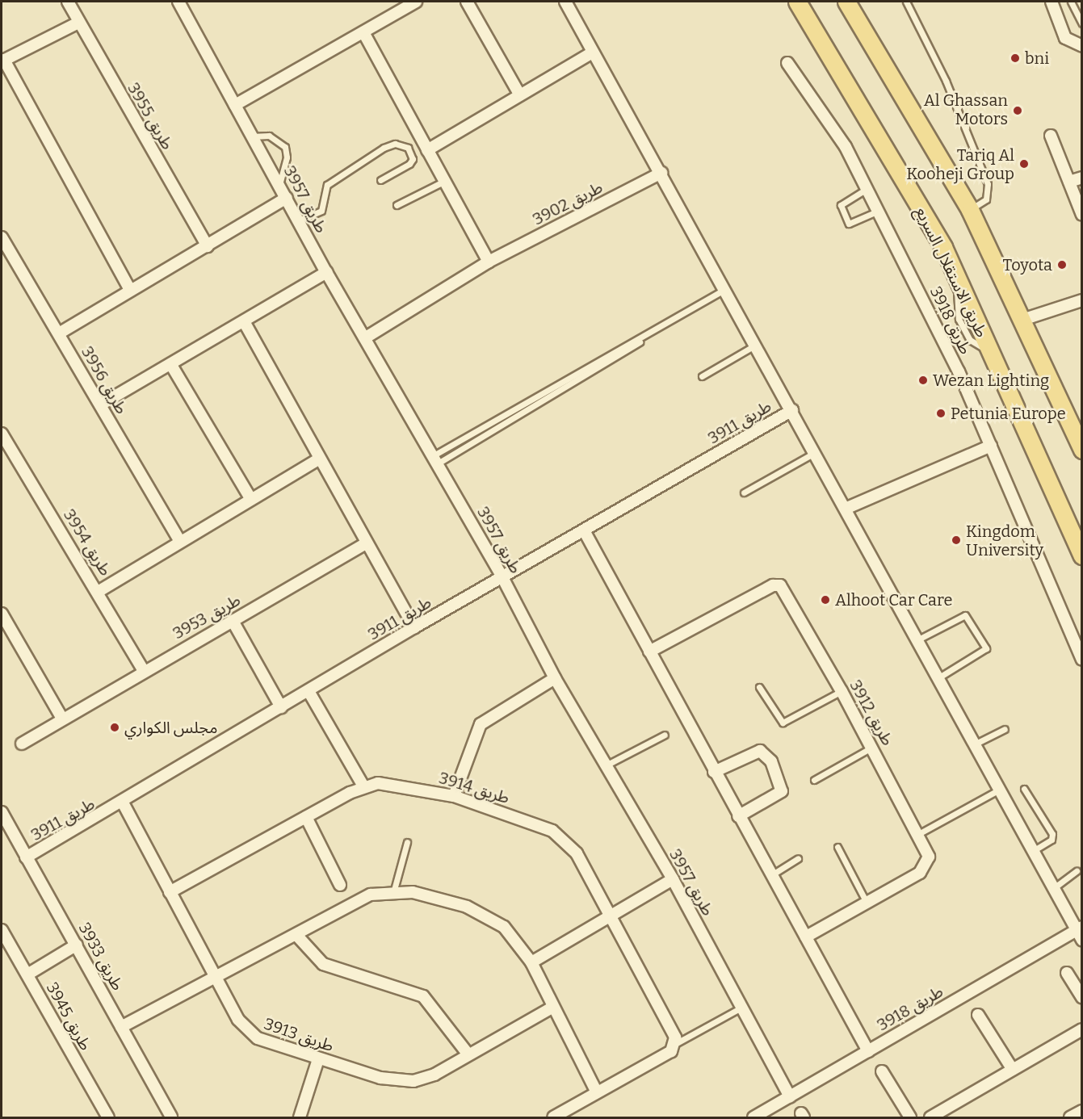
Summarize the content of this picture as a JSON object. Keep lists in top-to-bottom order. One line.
{"streets":{"main road":["طريق الاستقلال السريع"],"street":["طريق 3955","طريق 3957","طريق 3902","طريق 3918","طريق 3956","طريق 3911","طريق 3954","طريق 3953","طريق 3912","طريق 3914","طريق 3933","طريق 3945","طريق 3913"]},"crossings":[["طريق 3957","طريق 3902"],["طريق 3957","طريق 3918"],["طريق 3957","طريق 3911"],["طريق 3911","طريق 3933"],["طريق 3911","طريق 3913"],["طريق 3954","طريق 3953"],["طريق 3914","طريق 3913"]],"places":["bni","Al Ghassan Motors","Tariq Al Kooheji Group","Toyota","Wezan Lighting","Petunia Europe","Kingdom University","Alhoot Car Care","مجلس الكواري"]}
